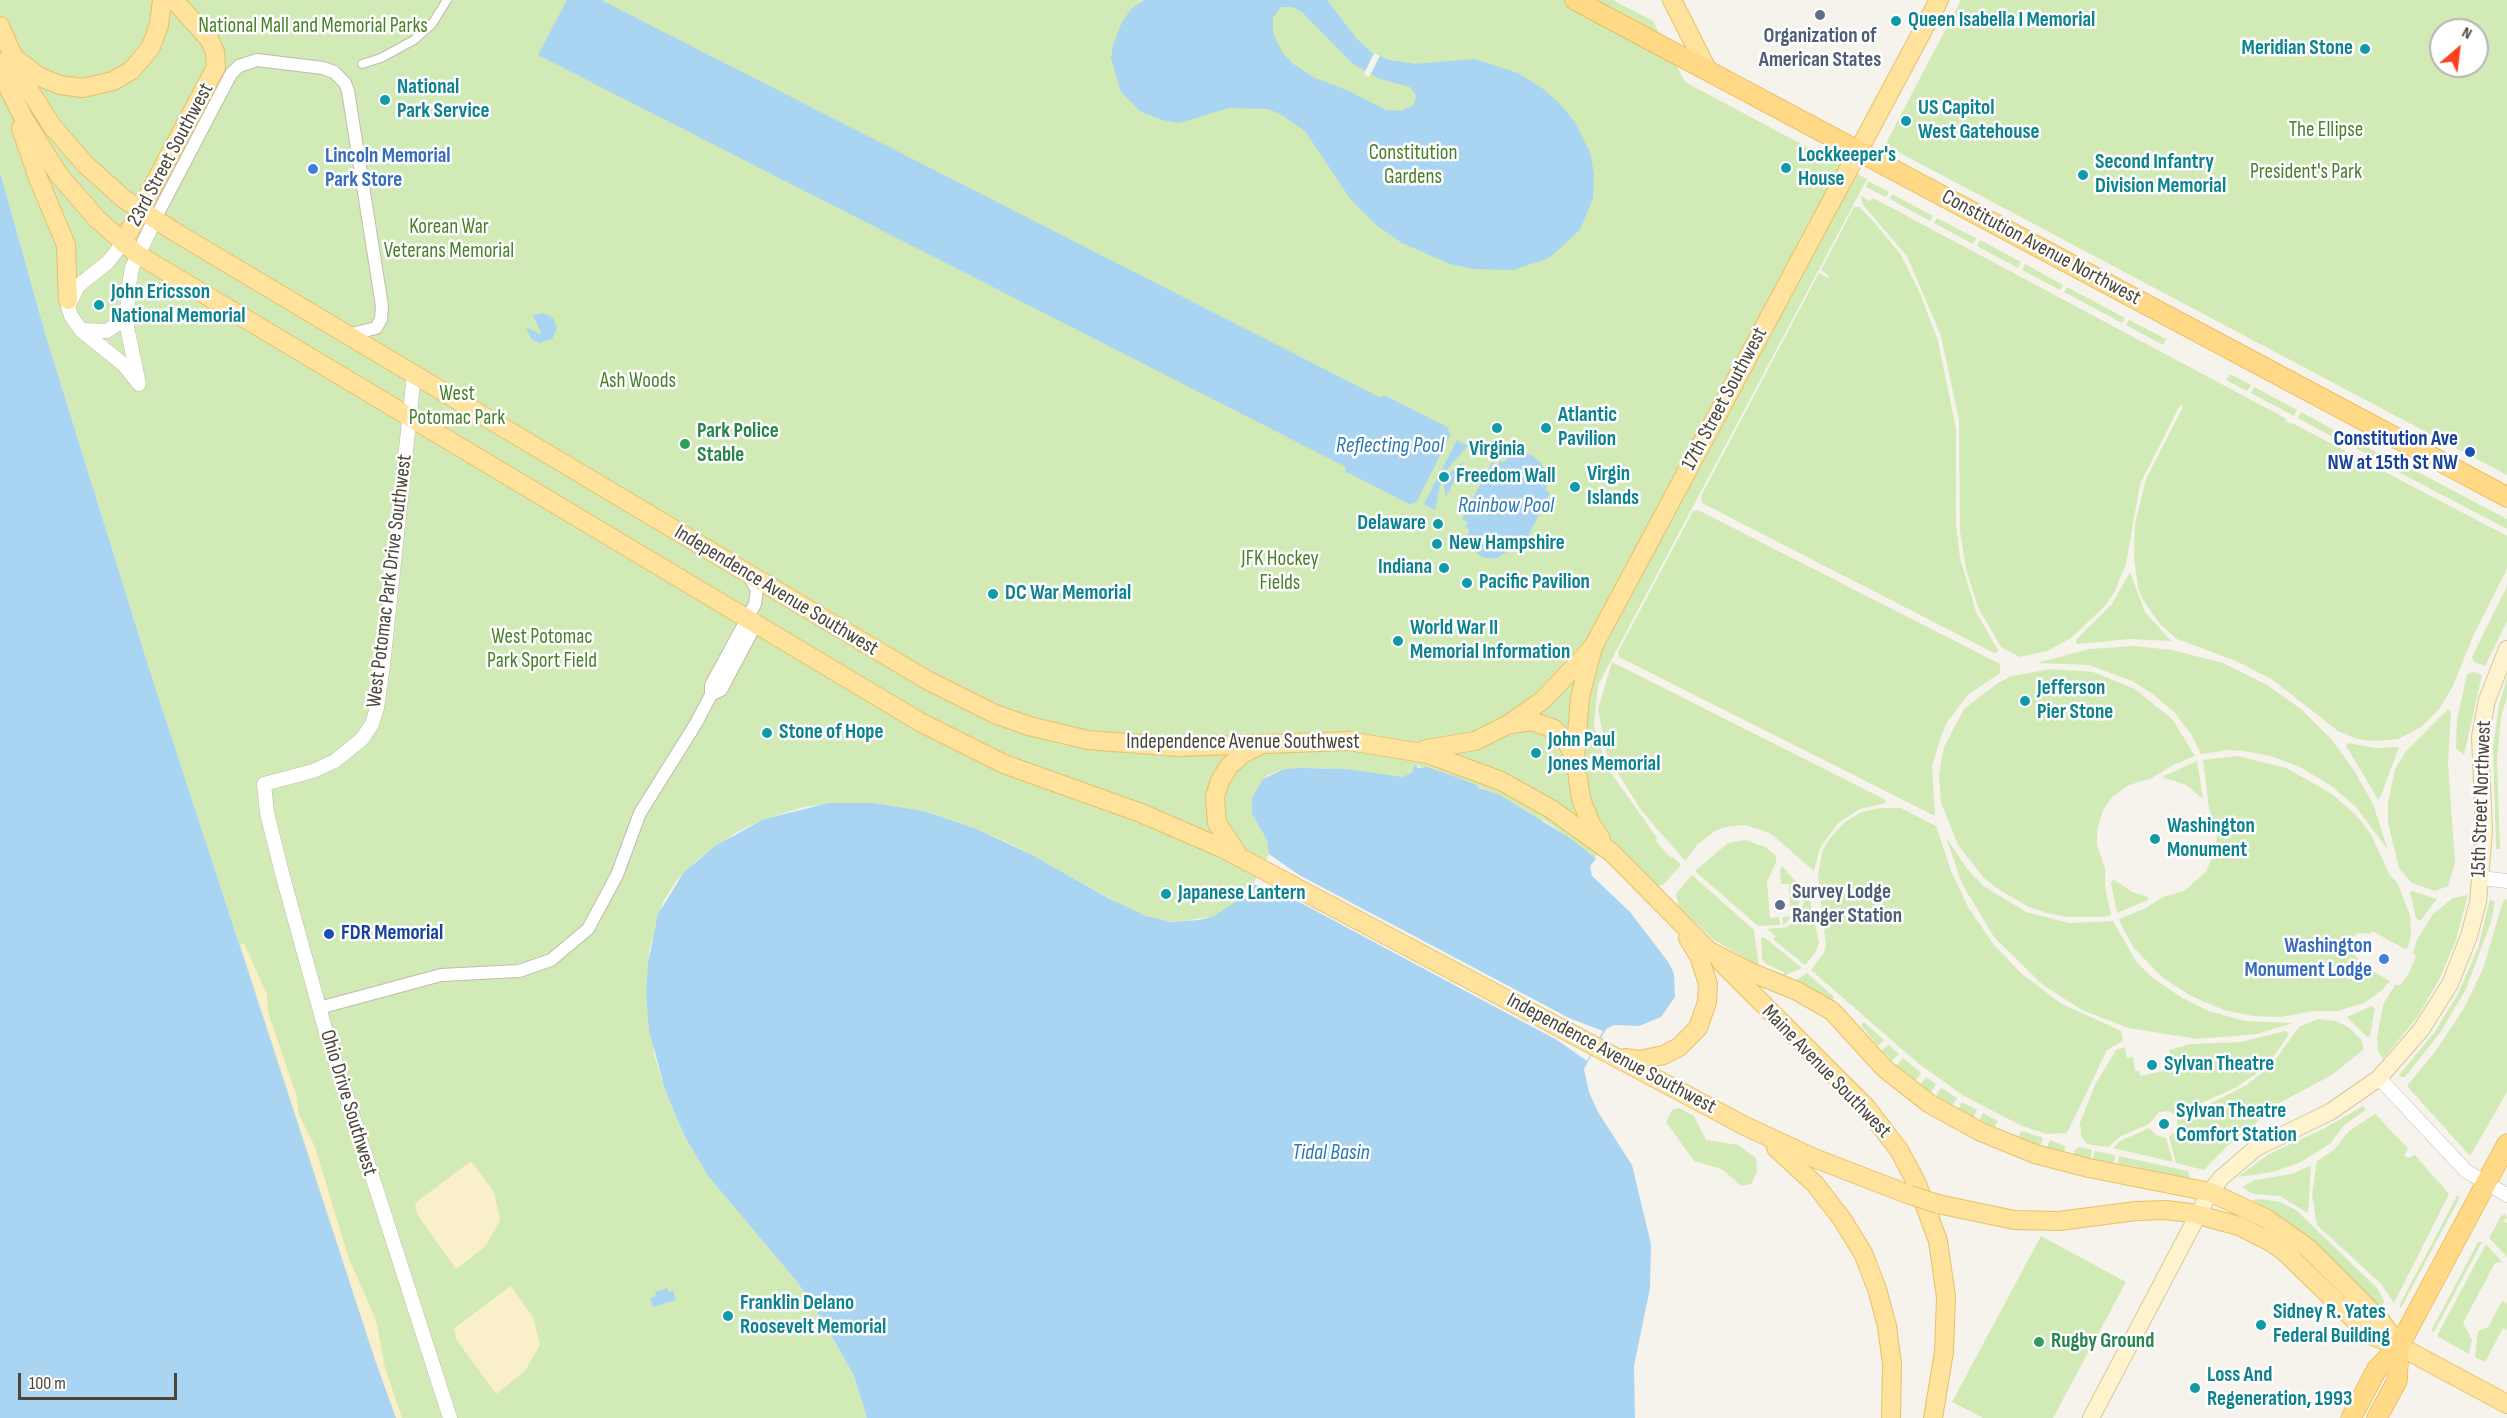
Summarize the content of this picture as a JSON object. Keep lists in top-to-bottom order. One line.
{"streets":{"highway":["Constitution Avenue Northwest"],"main road":["23rd Street Southwest","17th Street Southwest","Independence Avenue Southwest","15th Street Northwest","Maine Avenue Southwest"],"street":["West Potomac Park Drive Southwest","Ohio Drive Southwest"]},"crossings":[["23rd Street Southwest","Independence Avenue Southwest"],["Constitution Avenue Northwest","17th Street Southwest"],["17th Street Southwest","Independence Avenue Southwest"],["West Potomac Park Drive Southwest","Independence Avenue Southwest"],["West Potomac Park Drive Southwest","Ohio Drive Southwest"],["Independence Avenue Southwest","15th Street Northwest"],["Independence Avenue Southwest","Maine Avenue Southwest"]],"water":["Reflecting Pool","Rainbow Pool","Tidal Basin"],"parks":["National Mall and Memorial Parks","The Ellipse","Constitution Gardens","President's Park","Korean War Veterans Memorial","Ash Woods","West Potomac Park","JFK Hockey Fields","West Potomac Park Sport Field"],"places":["Organization of American States","Queen Isabella I Memorial","Meridian Stone","National Park Service","US Capitol West Gatehouse","Lockkeeper's House","Lincoln Memorial Park Store","Second Infantry Division Memorial","John Ericsson National Memorial","Virginia","Atlantic Pavilion","Park Police Stable","Constitution Ave NW at 15th St NW","Freedom Wall","Virgin Islands","Delaware","New Hampshire","Indiana","Pacific Pavilion","DC War Memorial","World War II Memorial Information","Jefferson Pier Stone","Stone of Hope","John Paul Jones Memorial","Washington Monument","Japanese Lantern","Survey Lodge Ranger Station","FDR Memorial","Washington Monument Lodge","Sylvan Theatre","Sylvan Theatre Comfort Station","Franklin Delano Roosevelt Memorial","Sidney R. Yates Federal Building","Rugby Ground","Loss And Regeneration, 1993"],"scale_bar":"100 m","north":"top right"}
